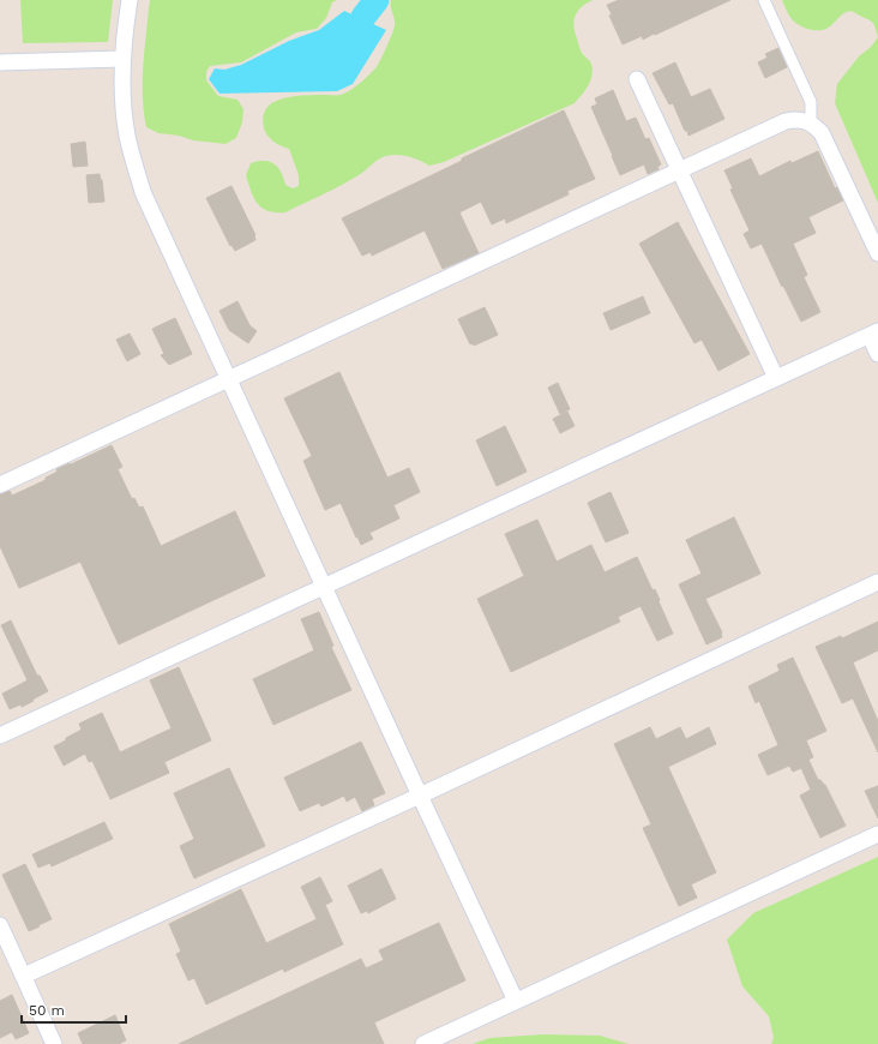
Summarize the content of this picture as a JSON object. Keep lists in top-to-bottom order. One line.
{"scale_bar":"50 m"}
